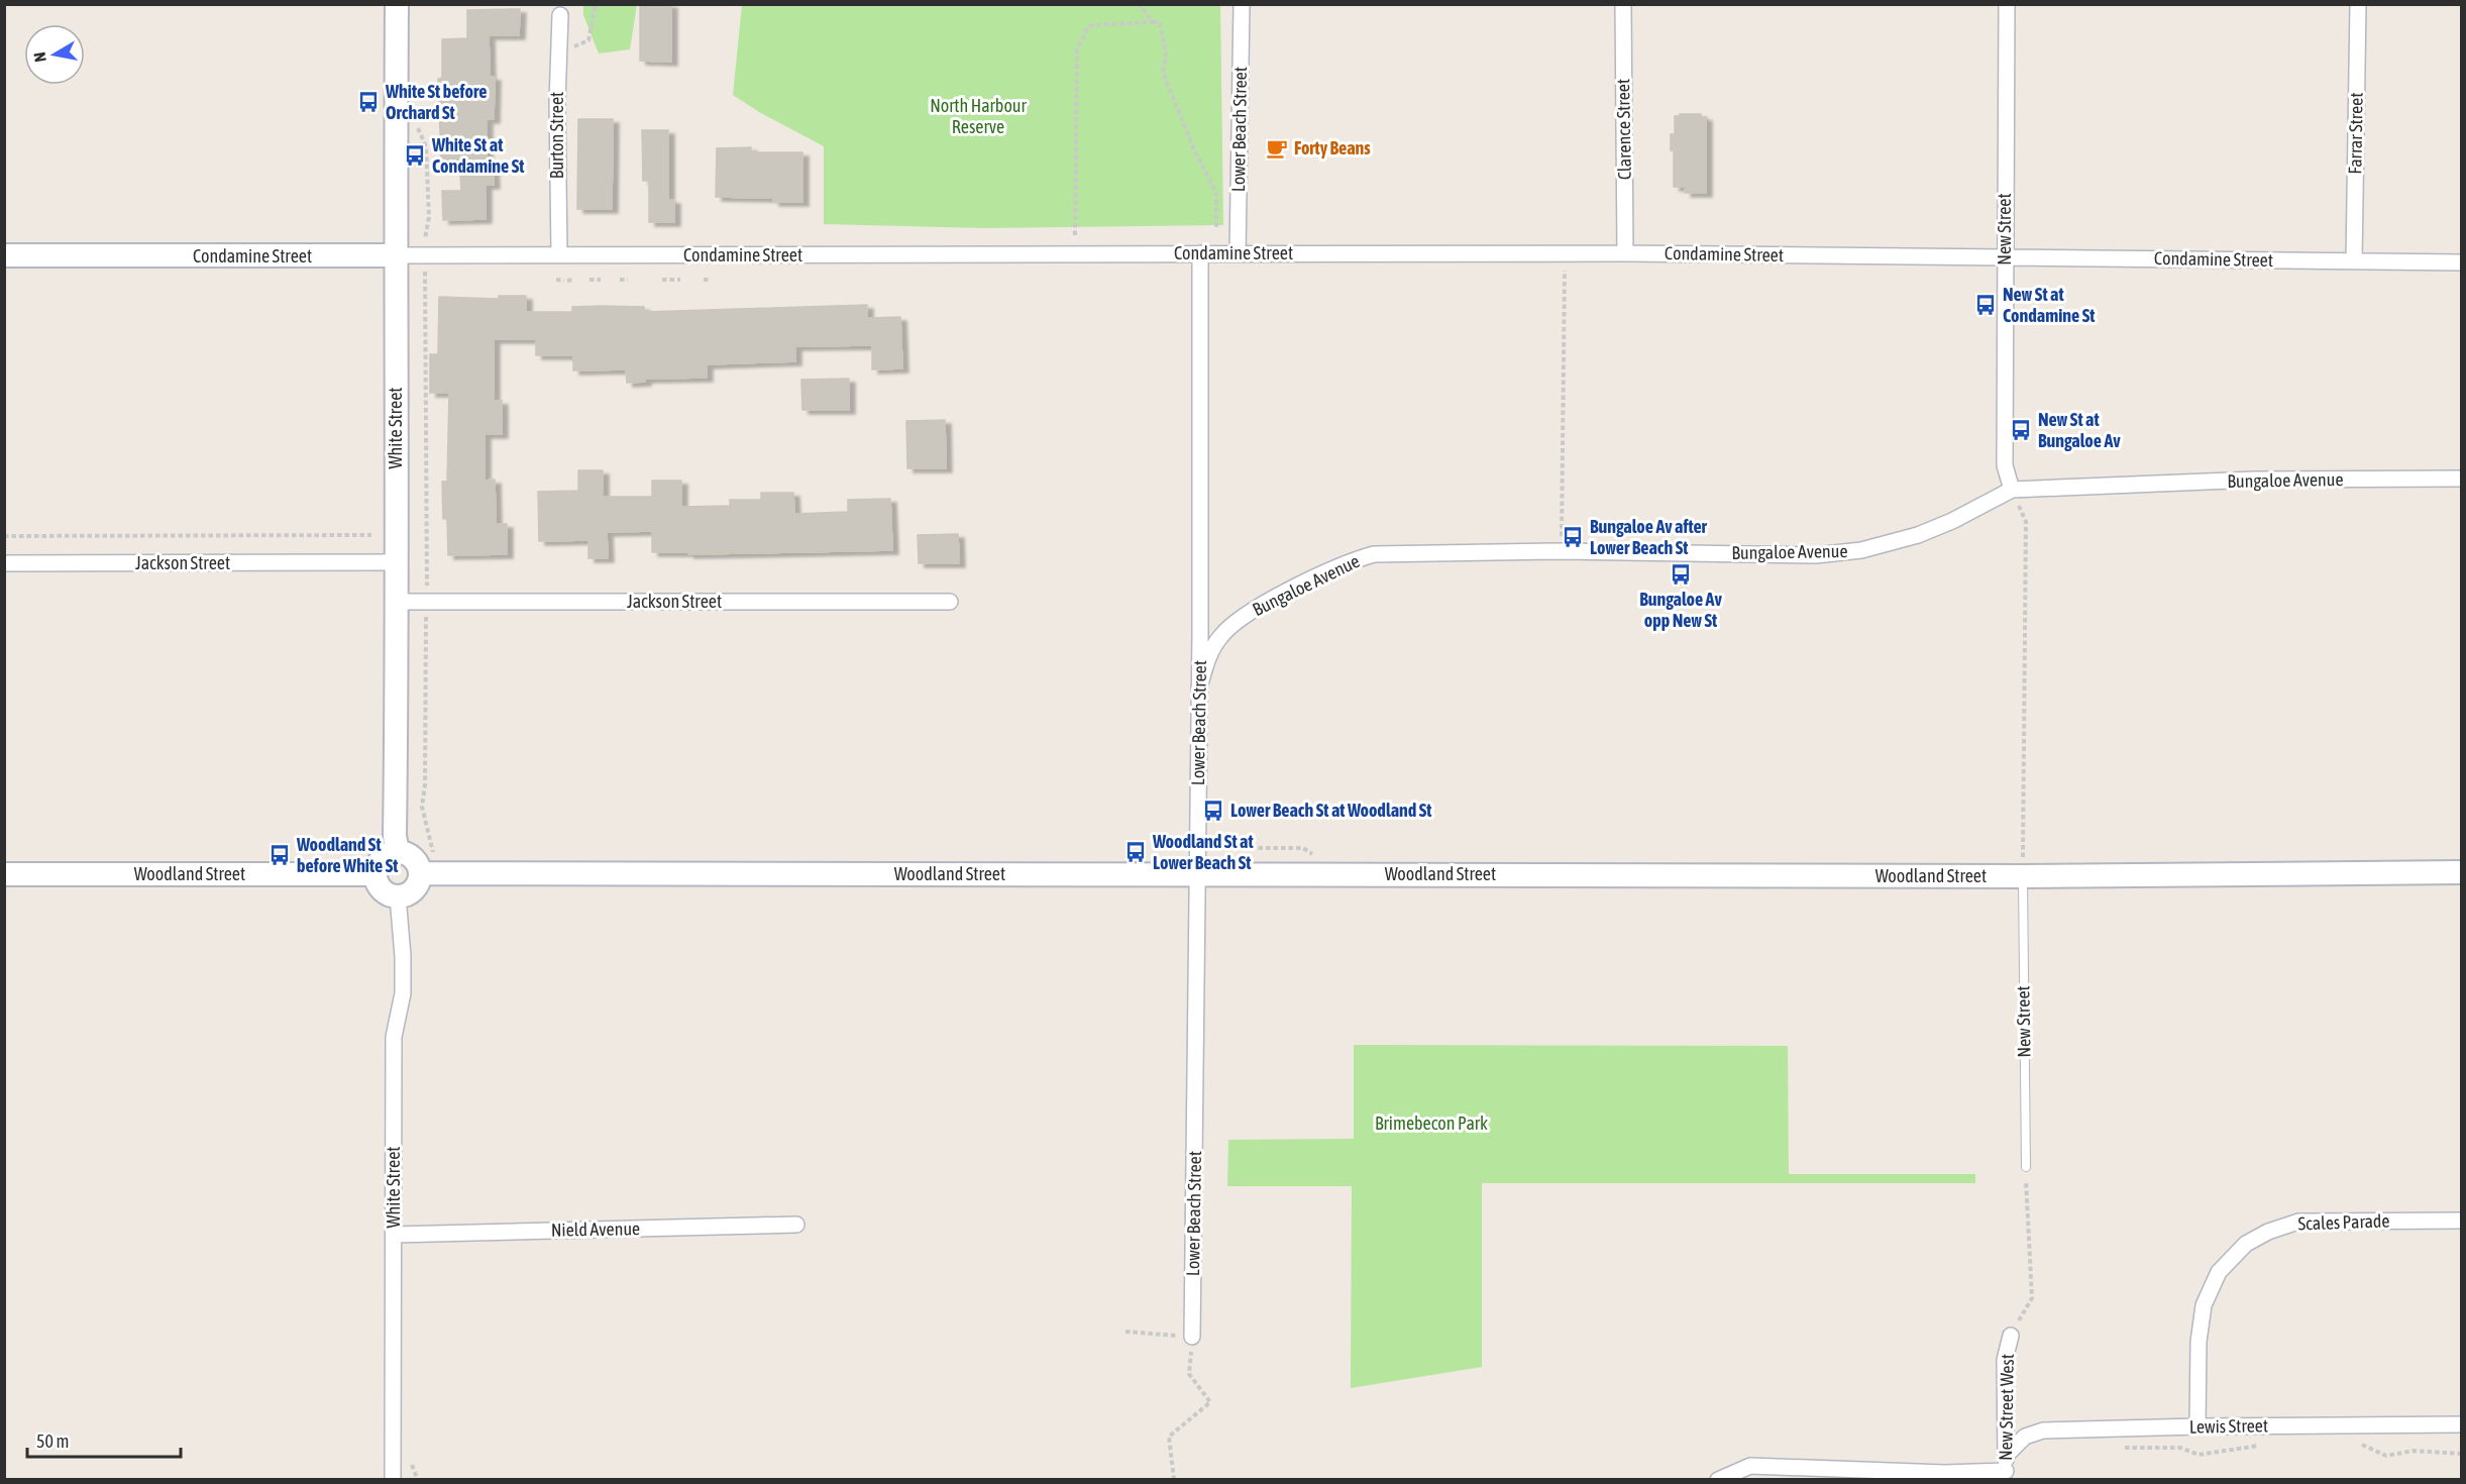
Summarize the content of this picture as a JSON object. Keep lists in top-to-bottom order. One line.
{"streets":{"street":["Lower Beach Street","Clarence Street","Farrar Street","Burton Street","New Street","Condamine Street","White Street","Bungaloe Avenue","Jackson Street","Woodland Street","Scales Parade","Nield Avenue","New Street West","Lewis Street"]},"crossings":[["Lower Beach Street","Condamine Street"],["Lower Beach Street","Bungaloe Avenue"],["Lower Beach Street","Woodland Street"],["Clarence Street","Condamine Street"],["Farrar Street","Condamine Street"],["Burton Street","Condamine Street"],["New Street","Condamine Street"],["New Street","Bungaloe Avenue"],["New Street","Woodland Street"],["Condamine Street","White Street"],["White Street","Jackson Street"],["White Street","Woodland Street"],["White Street","Nield Avenue"],["Scales Parade","Lewis Street"],["New Street West","Lewis Street"]],"parks":["North Harbour Reserve","Brimebecon Park"],"places":{"bus stop":["White St before Orchard St","White St at Condamine St","New St at Condamine St","New St at Bungaloe Av","Bungaloe Av after Lower Beach St","Bungaloe Av opp New St","Lower Beach St at Woodland St","Woodland St at Lower Beach St","Woodland St before White St"],"cafe":["Forty Beans"]},"scale_bar":"50 m","north":"left"}
